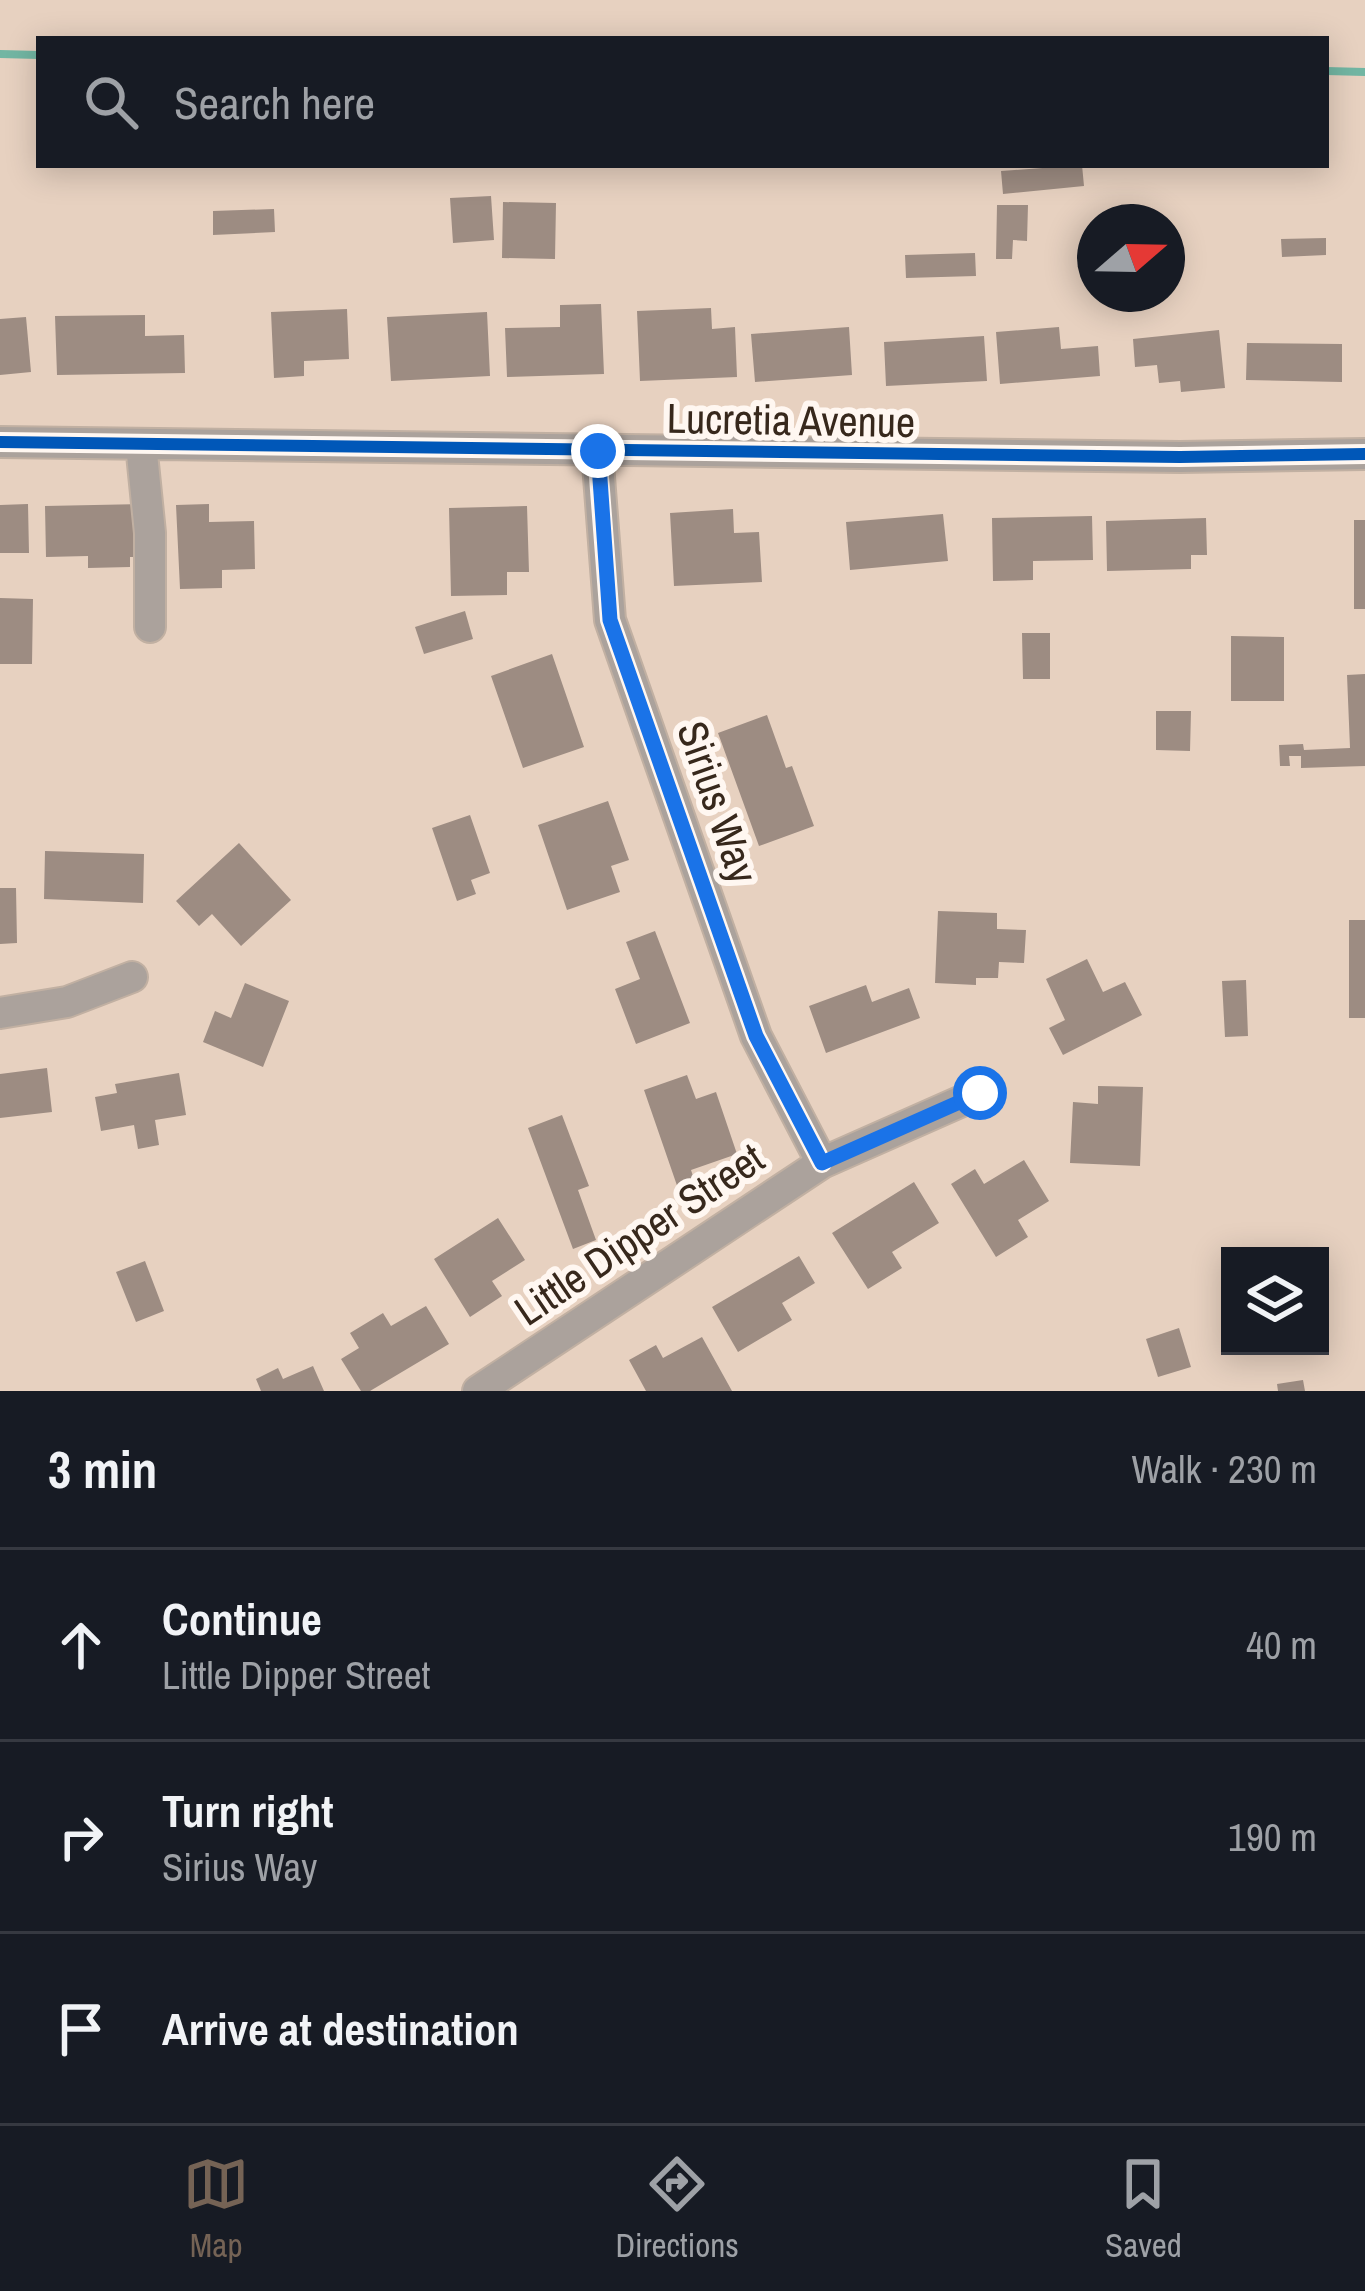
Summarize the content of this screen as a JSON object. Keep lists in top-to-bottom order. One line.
{"streets":{"street":["Lucretia Avenue","Sirius Way","Little Dipper Street"]},"crossings":[["Lucretia Avenue","Sirius Way"],["Sirius Way","Little Dipper Street"]],"north":"right","page":{"search":"Search here","heading":["3 min","Walk · 230 m"],"list":[["Continue","Little Dipper Street","40 m"],["Turn right","Sirius Way","190 m"],"Arrive at destination"],"nav":["Map","Directions","Saved"]}}
